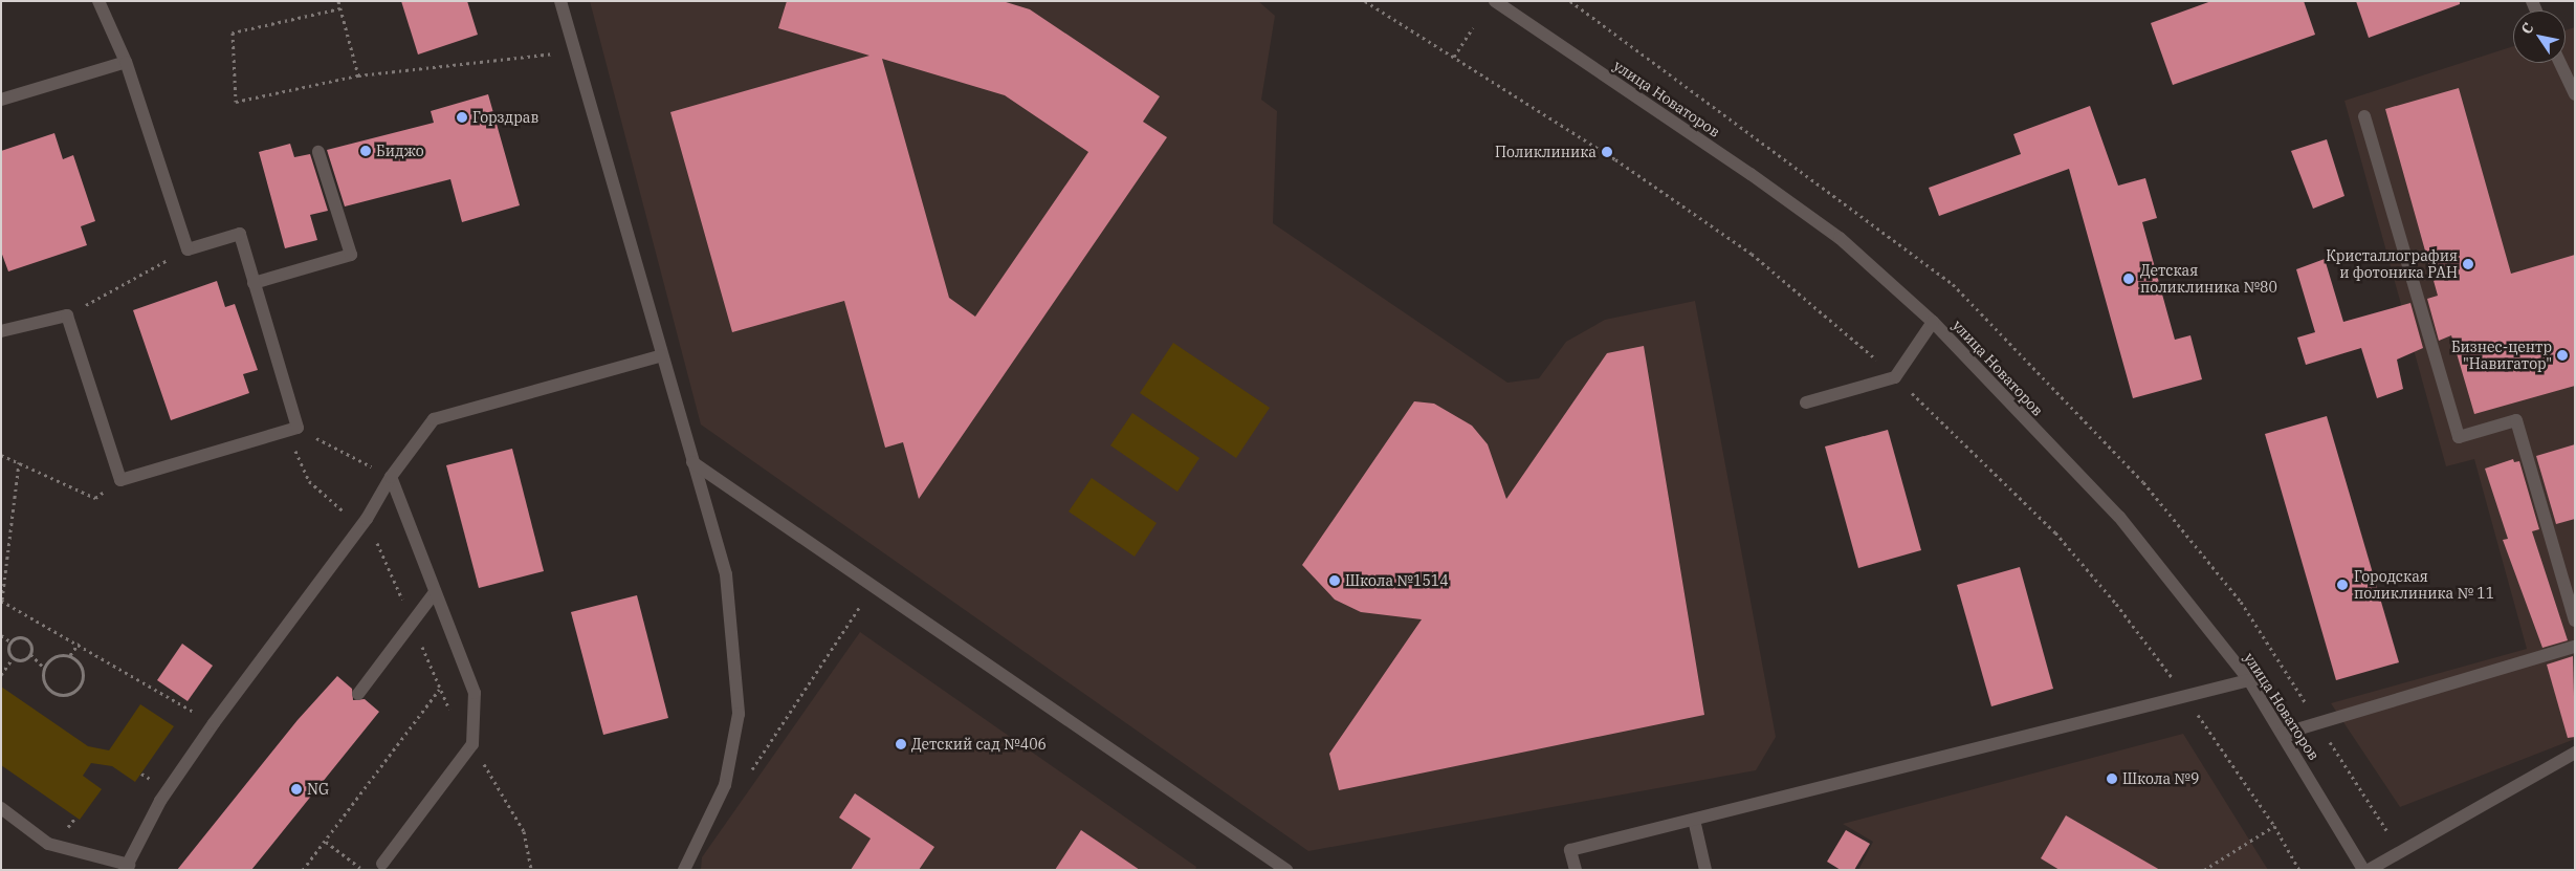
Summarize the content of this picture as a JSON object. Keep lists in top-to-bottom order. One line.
{"streets":{"street":["улица Новаторов"]},"places":["Горздрав","Биджо","Поликлиника","Кристаллография и фотоника РАН","Детская поликлиника №80","Бизнеc-центр \"Навигатор\"","Школа №1514","Городская поликлиника № 11","Детский сад №406","Школа №9","NG"],"north":"top left"}
